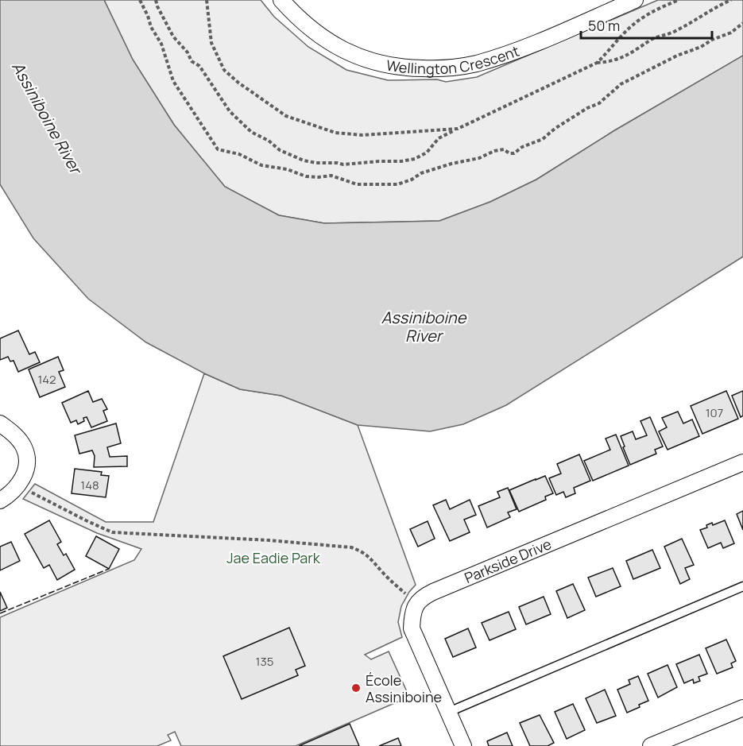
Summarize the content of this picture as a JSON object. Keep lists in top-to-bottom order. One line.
{"streets":{"street":["Wellington Crescent","Parkside Drive"]},"water":["Assiniboine River"],"parks":["Jae Eadie Park"],"places":["École Assiniboine"],"house_numbers":["142","107","148","135"],"scale_bar":"50 m"}
